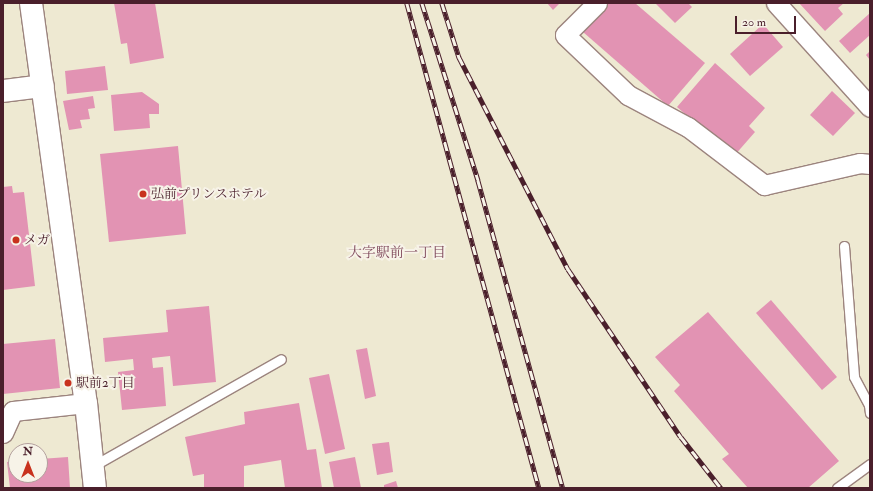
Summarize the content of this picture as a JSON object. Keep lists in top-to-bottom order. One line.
{"districts":["大字駅前一丁目"],"places":["弘前プリンスホテル","メガ","駅前2丁目"],"scale_bar":"20 m","north":"top"}
